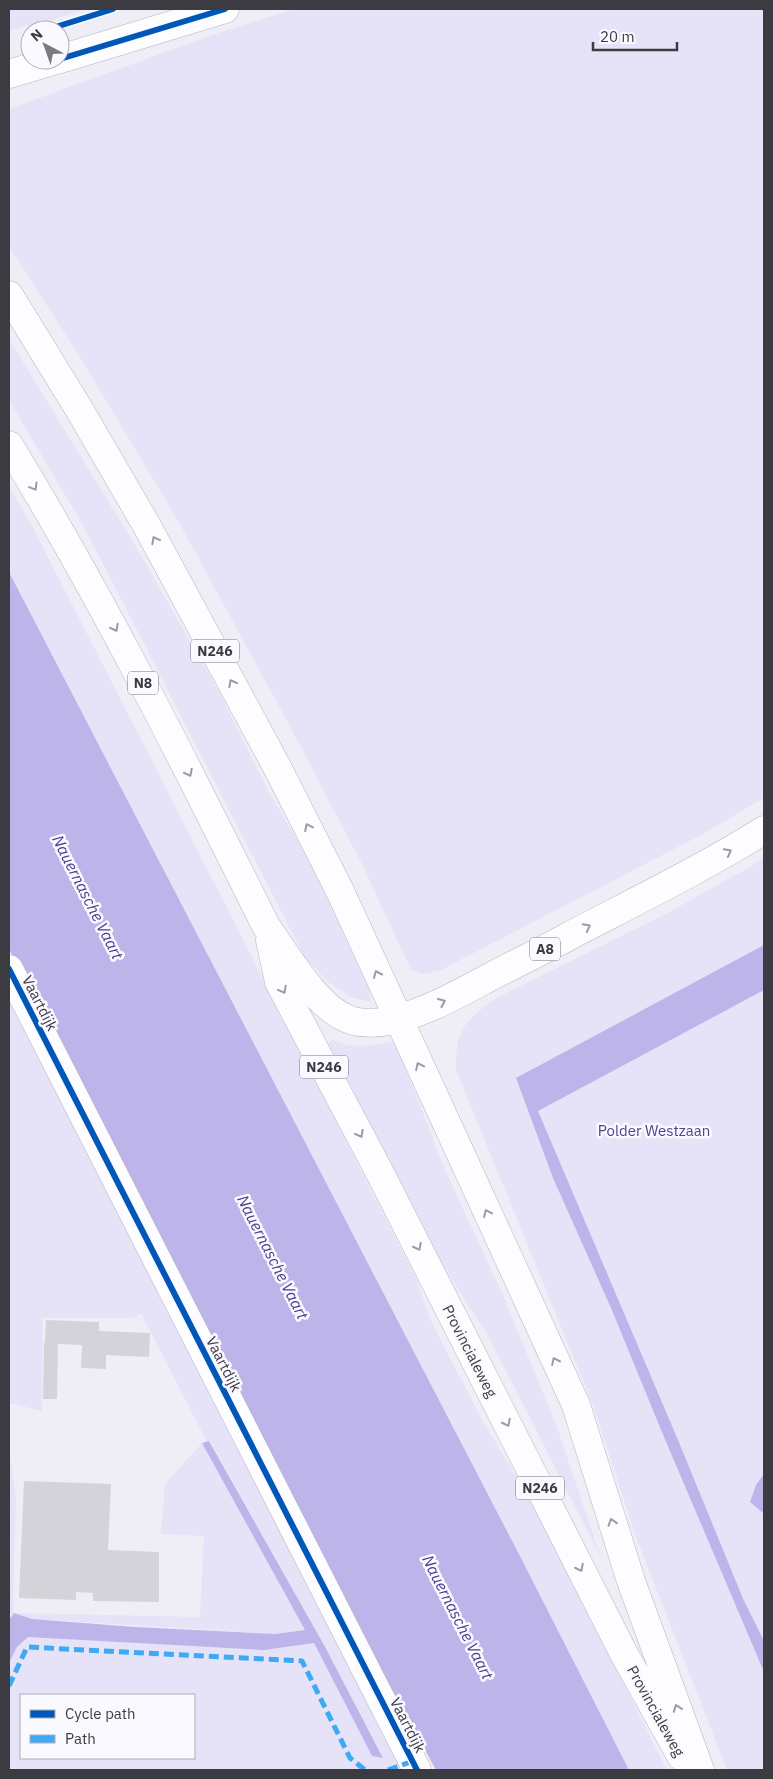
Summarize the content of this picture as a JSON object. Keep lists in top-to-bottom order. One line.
{"streets":{"main road":["N246","N8","A8","Vaartdijk","Provincialeweg"]},"crossings":[["N246","A8"],["N246","Provincialeweg"],["N8","A8"],["N8","Provincialeweg"],["A8","Provincialeweg"]],"water":["Nauernasche Vaart"],"parks":["Polder Westzaan"],"legend":["Cycle path","Path"],"scale_bar":"20 m","north":"top left"}
